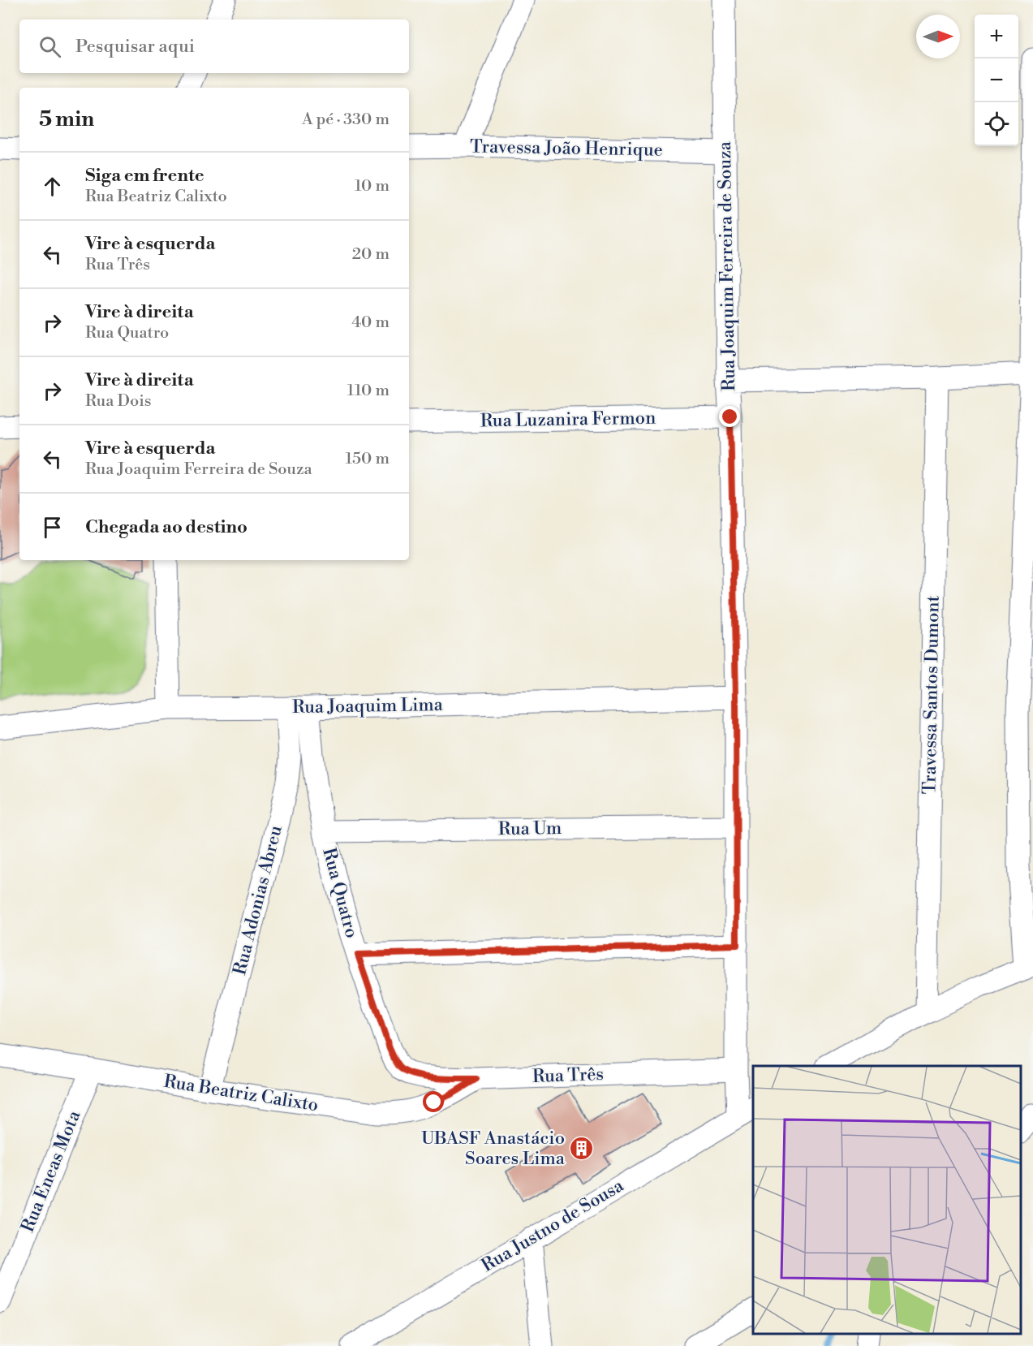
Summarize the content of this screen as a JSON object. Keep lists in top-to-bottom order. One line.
{"streets":{"street":["Travessa João Henrique","Rua Joaquim Ferreira de Souza","Rua Luzanira Fermon","Travessa Santos Dumont","Rua Joaquim Lima","Rua Um","Rua Quatro","Rua Adonias Abreu","Rua Três","Rua Beatriz Calixto","Rua Eneas Mota","Rua Justno de Sousa"]},"crossings":[["Travessa João Henrique","Rua Joaquim Ferreira de Souza"],["Rua Joaquim Ferreira de Souza","Rua Luzanira Fermon"],["Rua Joaquim Ferreira de Souza","Rua Joaquim Lima"],["Rua Joaquim Ferreira de Souza","Rua Um"],["Rua Joaquim Ferreira de Souza","Rua Três"],["Rua Joaquim Ferreira de Souza","Rua Justno de Sousa"],["Rua Joaquim Lima","Rua Quatro"],["Rua Joaquim Lima","Rua Adonias Abreu"],["Rua Um","Rua Quatro"],["Rua Quatro","Rua Três"],["Rua Adonias Abreu","Rua Beatriz Calixto"],["Rua Três","Rua Beatriz Calixto"],["Rua Beatriz Calixto","Rua Eneas Mota"]],"places":{"building":["UBASF Anastácio Soares Lima"]},"north":"right","page":{"map_buttons":["+","−"],"search":"Pesquisar aqui","heading":["5 min","A pé · 330 m"],"list":[["Siga em frente","Rua Beatriz Calixto","10 m"],["Vire à esquerda","Rua Três","20 m"],["Vire à direita","Rua Quatro","40 m"],["Vire à direita","Rua Dois","110 m"],["Vire à esquerda","Rua Joaquim Ferreira de Souza","150 m"],"Chegada ao destino"]}}
